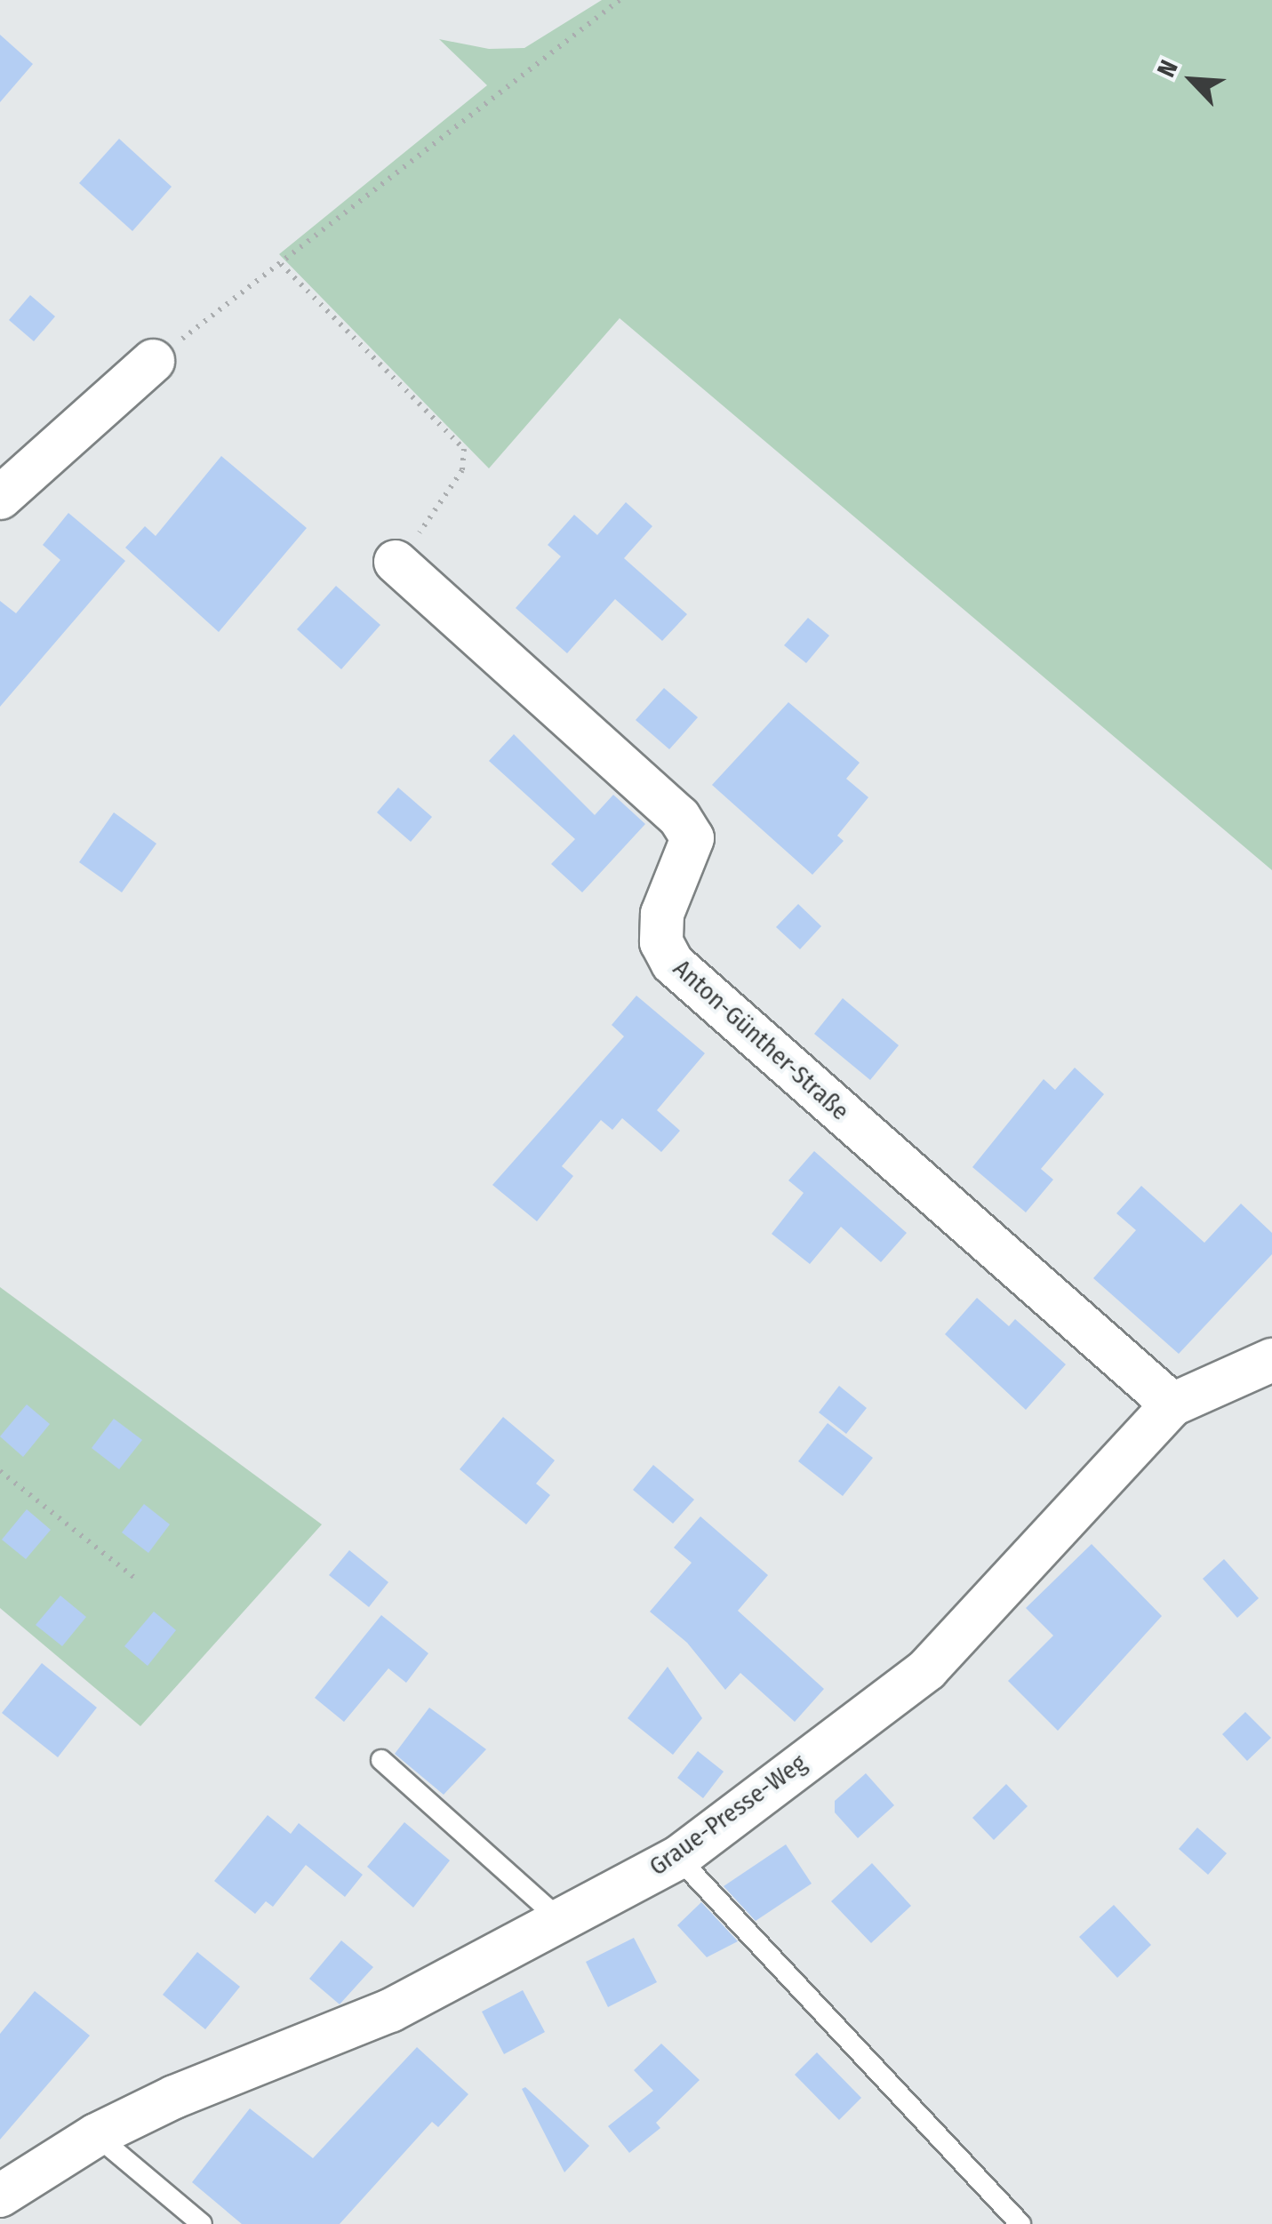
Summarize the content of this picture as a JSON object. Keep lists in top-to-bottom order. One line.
{"streets":{"street":["Anton-Günther-Straße","Graue-Presse-Weg"]},"crossings":[["Anton-Günther-Straße","Graue-Presse-Weg"]],"north":"top left"}
